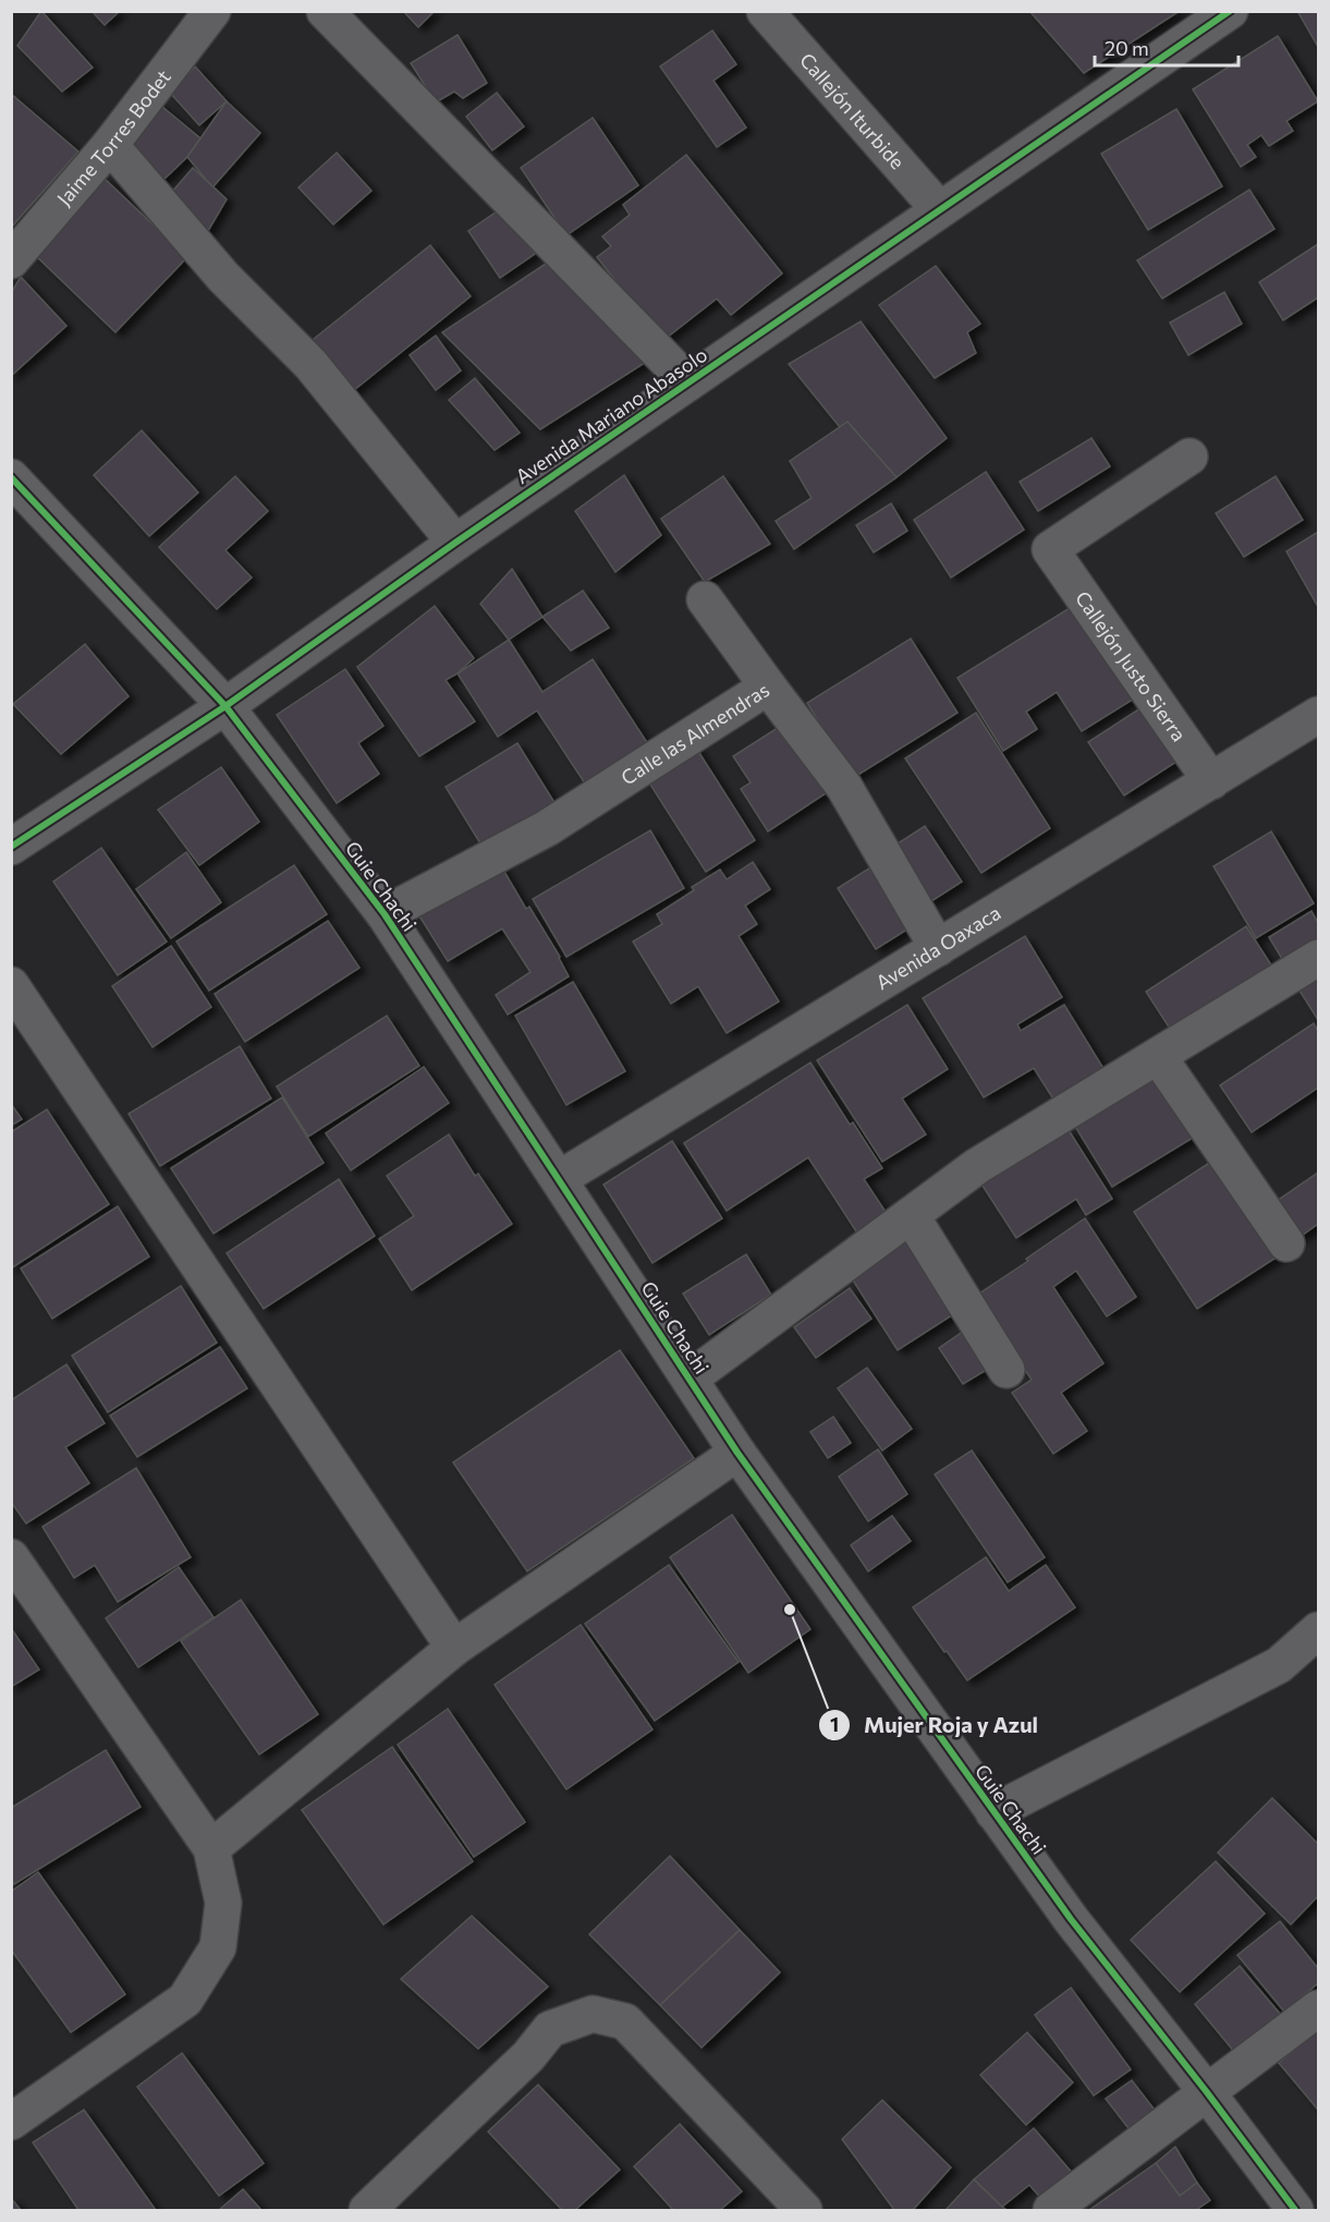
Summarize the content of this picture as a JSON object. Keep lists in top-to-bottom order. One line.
{"streets":{"street":["Callejón Iturbide","Jaime Torres Bodet","Avenida Mariano Abasolo","Callejón Justo Sierra","Calle las Almendras","Guie Chachi","Avenida Oaxaca"]},"crossings":[["Callejón Iturbide","Avenida Mariano Abasolo"],["Avenida Mariano Abasolo","Guie Chachi"],["Callejón Justo Sierra","Avenida Oaxaca"],["Calle las Almendras","Guie Chachi"],["Calle las Almendras","Avenida Oaxaca"],["Guie Chachi","Avenida Oaxaca"]],"places":["Mujer Roja y Azul"],"scale_bar":"20 m"}
